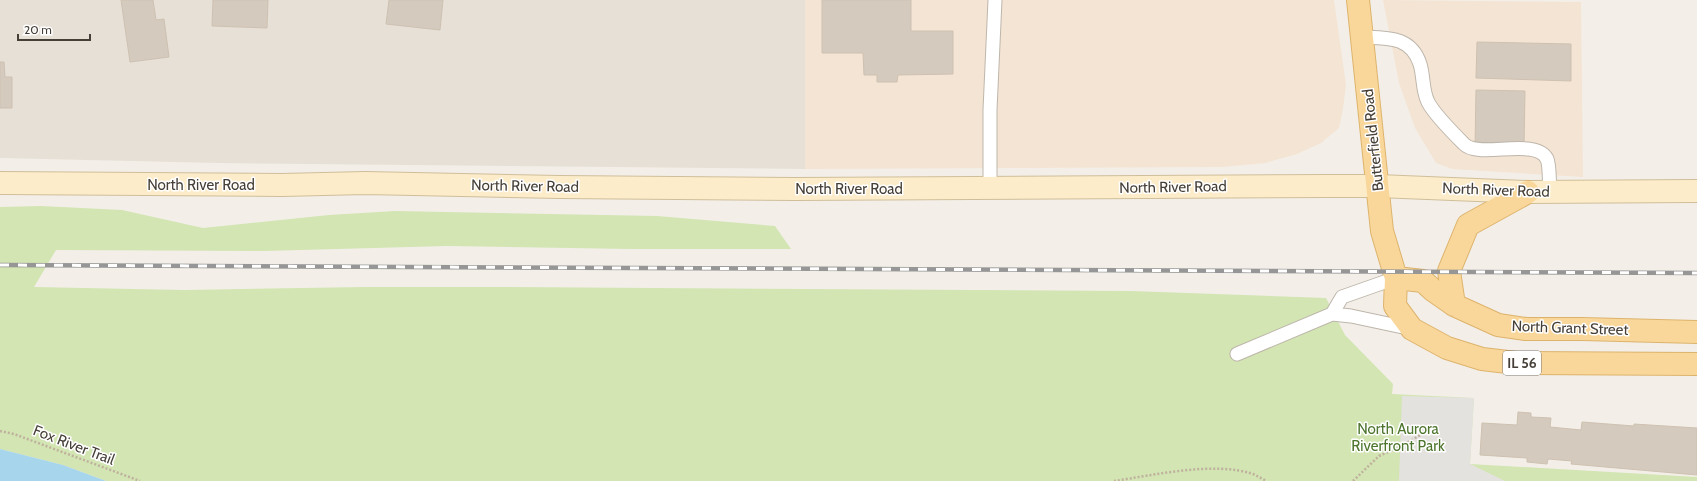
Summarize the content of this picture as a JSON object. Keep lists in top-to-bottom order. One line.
{"streets":{"main road":["Butterfield Road","North River Road","North Grant Street","IL 56"],"path":["Fox River Trail"]},"crossings":[["Butterfield Road","North River Road"],["Butterfield Road","North Grant Street"],["Butterfield Road","IL 56"],["North Grant Street","IL 56"]],"parks":["North Aurora Riverfront Park"],"scale_bar":"20 m"}
